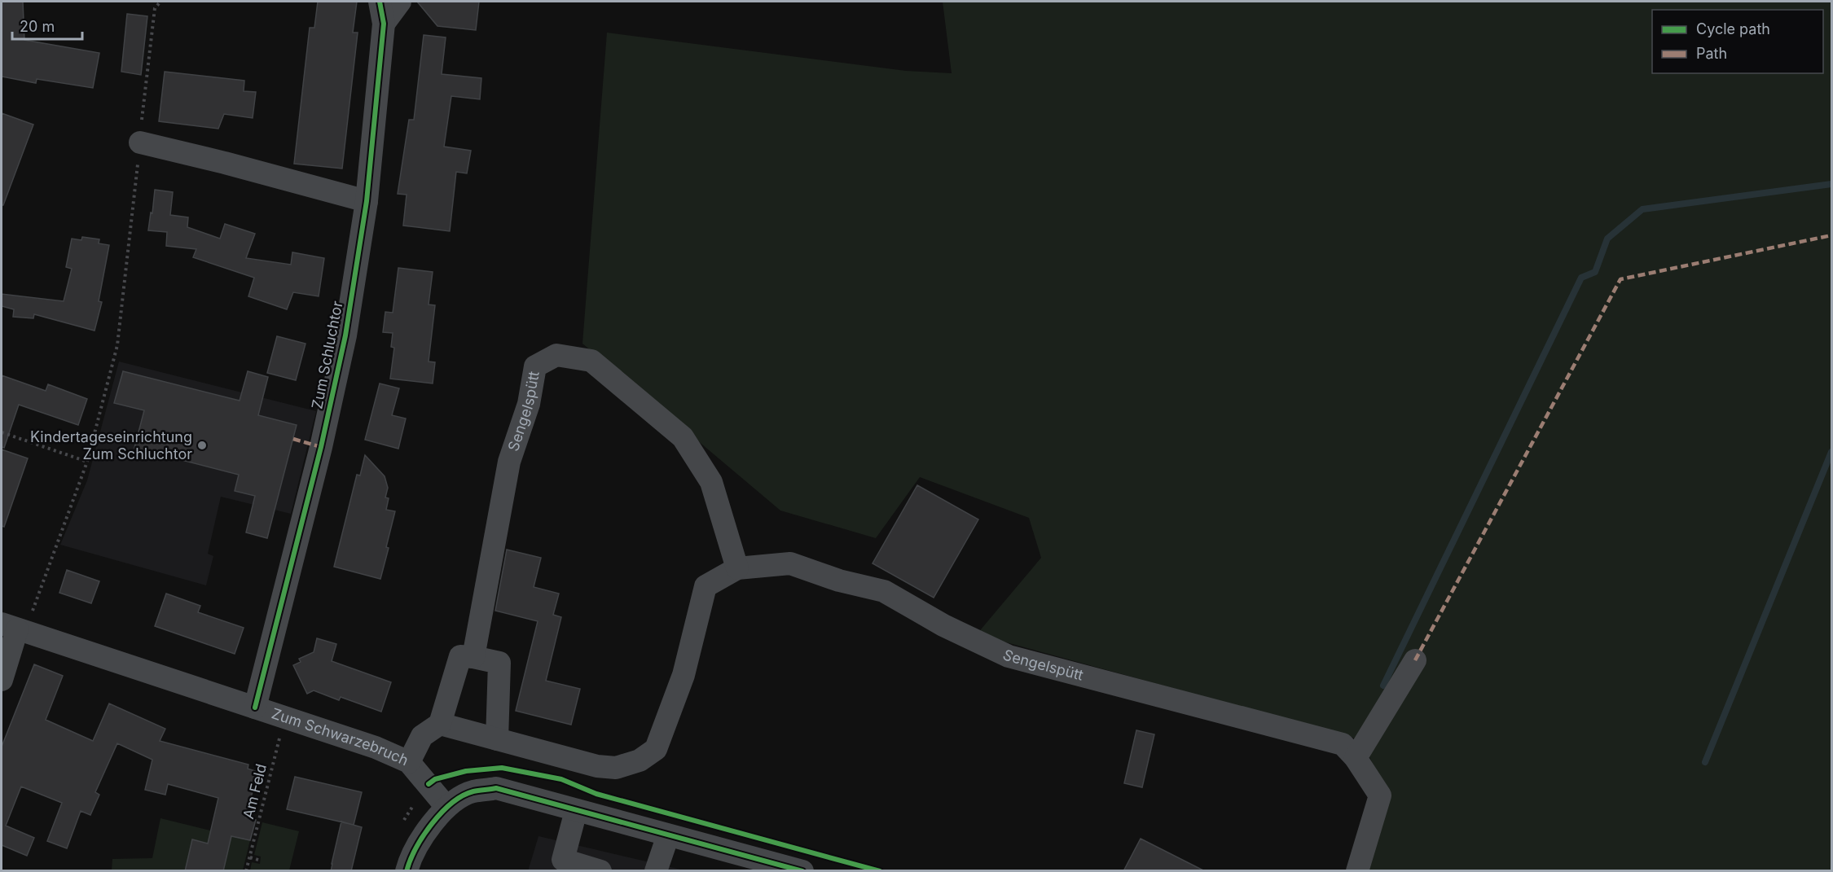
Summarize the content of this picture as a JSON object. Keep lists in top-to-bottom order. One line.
{"streets":{"street":["Zum Schluchtor","Sengelspütt","Zum Schwarzebruch"],"path":["Am Feld"]},"crossings":[["Zum Schluchtor","Zum Schwarzebruch"],["Zum Schwarzebruch","Am Feld"]],"places":["Kindertageseinrichtung Zum Schluchtor"],"legend":["Cycle path","Path"],"scale_bar":"20 m"}
